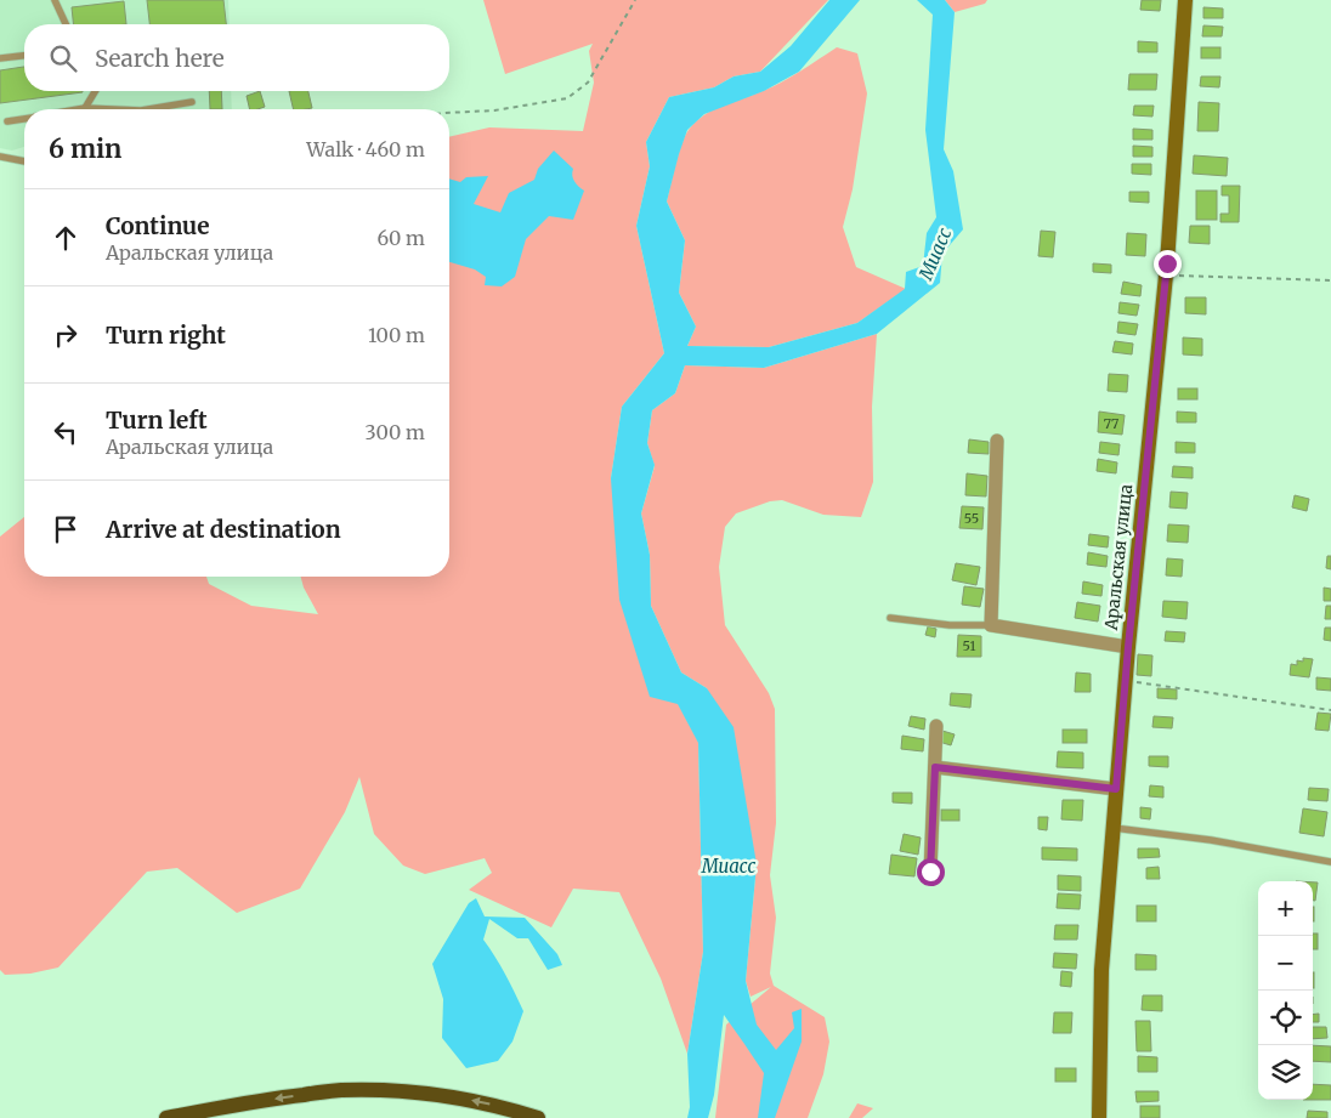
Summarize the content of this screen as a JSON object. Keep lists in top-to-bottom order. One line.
{"streets":{"street":["Аральская улица"]},"water":["Миасс"],"house_numbers":["77","55","51"],"page":{"search":"Search here","heading":["6 min","Walk · 460 m"],"list":[["Continue","Аральская улица","60 m"],["Turn right","100 m"],["Turn left","Аральская улица","300 m"],"Arrive at destination"],"map_buttons":["+","−"]}}
